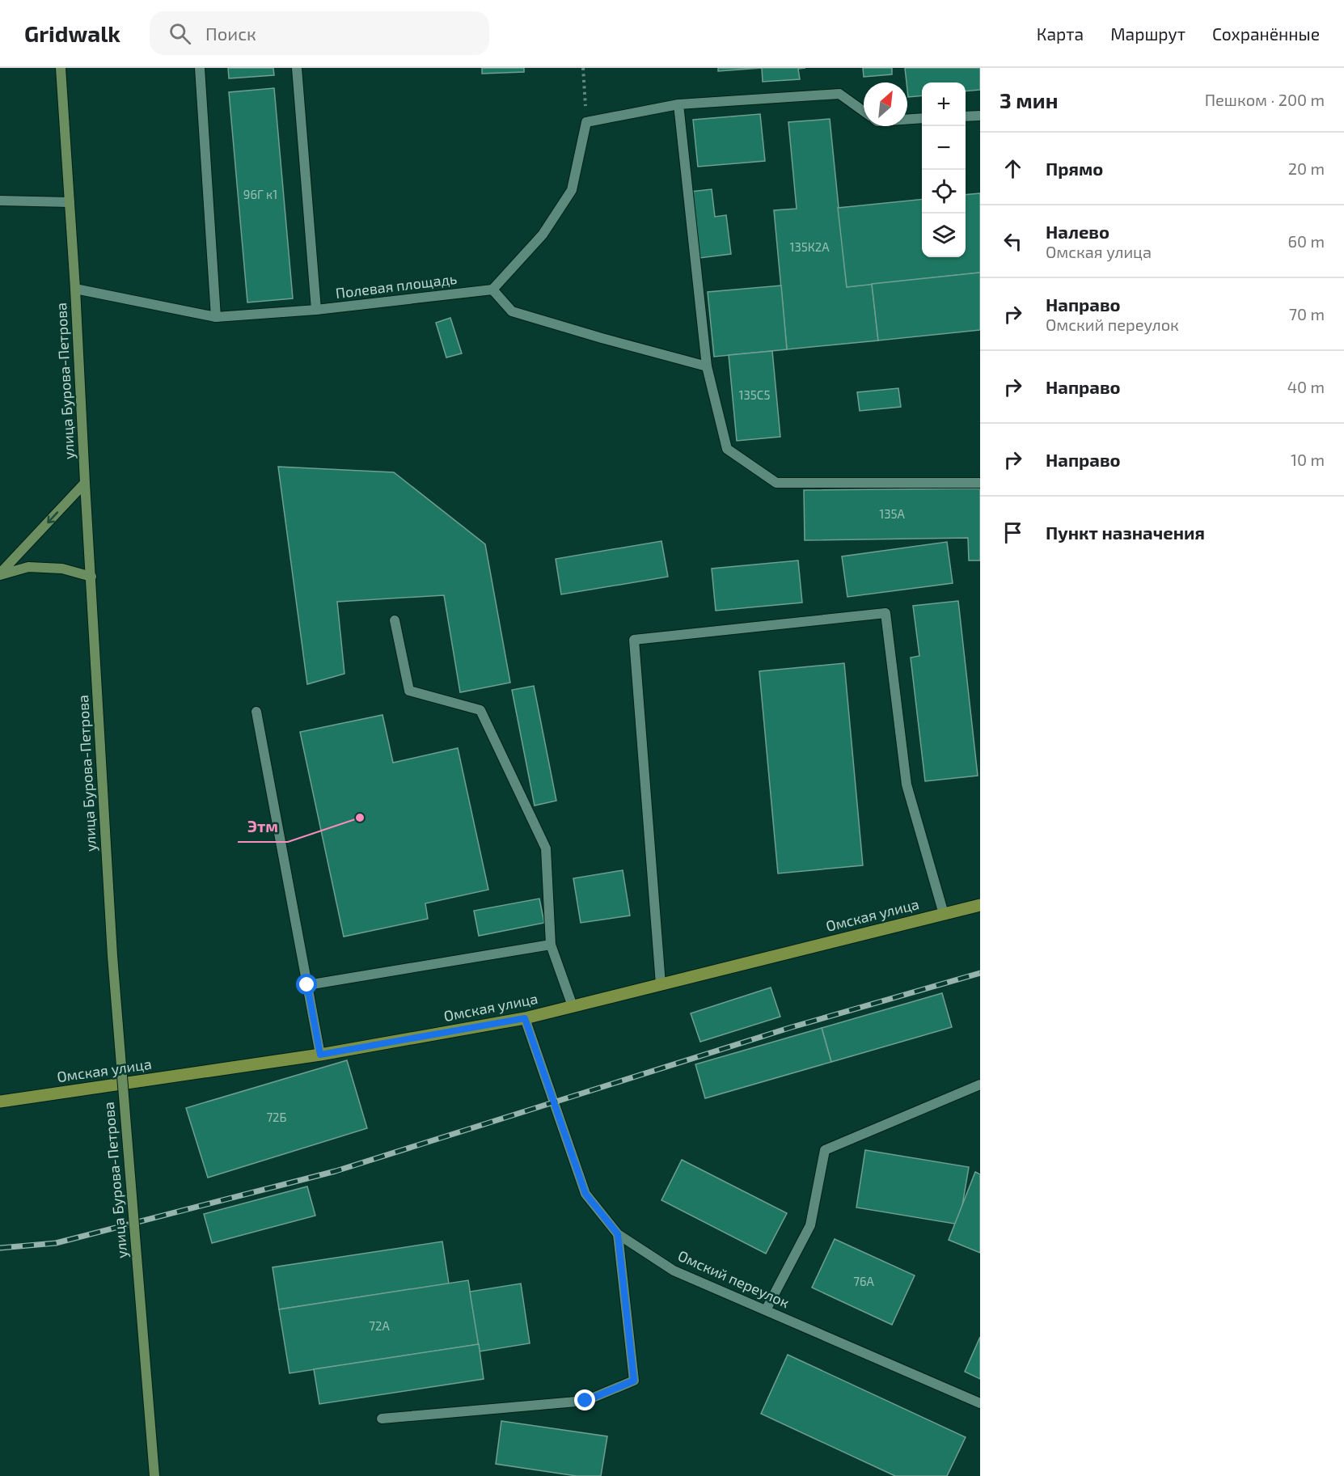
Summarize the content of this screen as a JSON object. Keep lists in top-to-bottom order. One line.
{"streets":{"main road":["улица Бурова-Петрова","Омская улица"],"street":["Полевая площадь","Омский переулок"]},"crossings":[["Полевая площадь","улица Бурова-Петрова"],["Омская улица","Омский переулок"]],"places":["Этм"],"house_numbers":["96Г к1","135К2А","135C5","135А","72Б","76А","72А"],"north":"top right","page":{"header":"Gridwalk","search":"Поиск","nav":["Карта","Маршрут","Сохранённые"],"heading":["3 мин","Пешком · 200 m"],"map_buttons":["+","−"],"list":[["Прямо","20 m"],["Налево","Омская улица","60 m"],["Направо","Омский переулок","70 m"],["Направо","40 m"],["Направо","10 m"],"Пункт назначения"]}}
